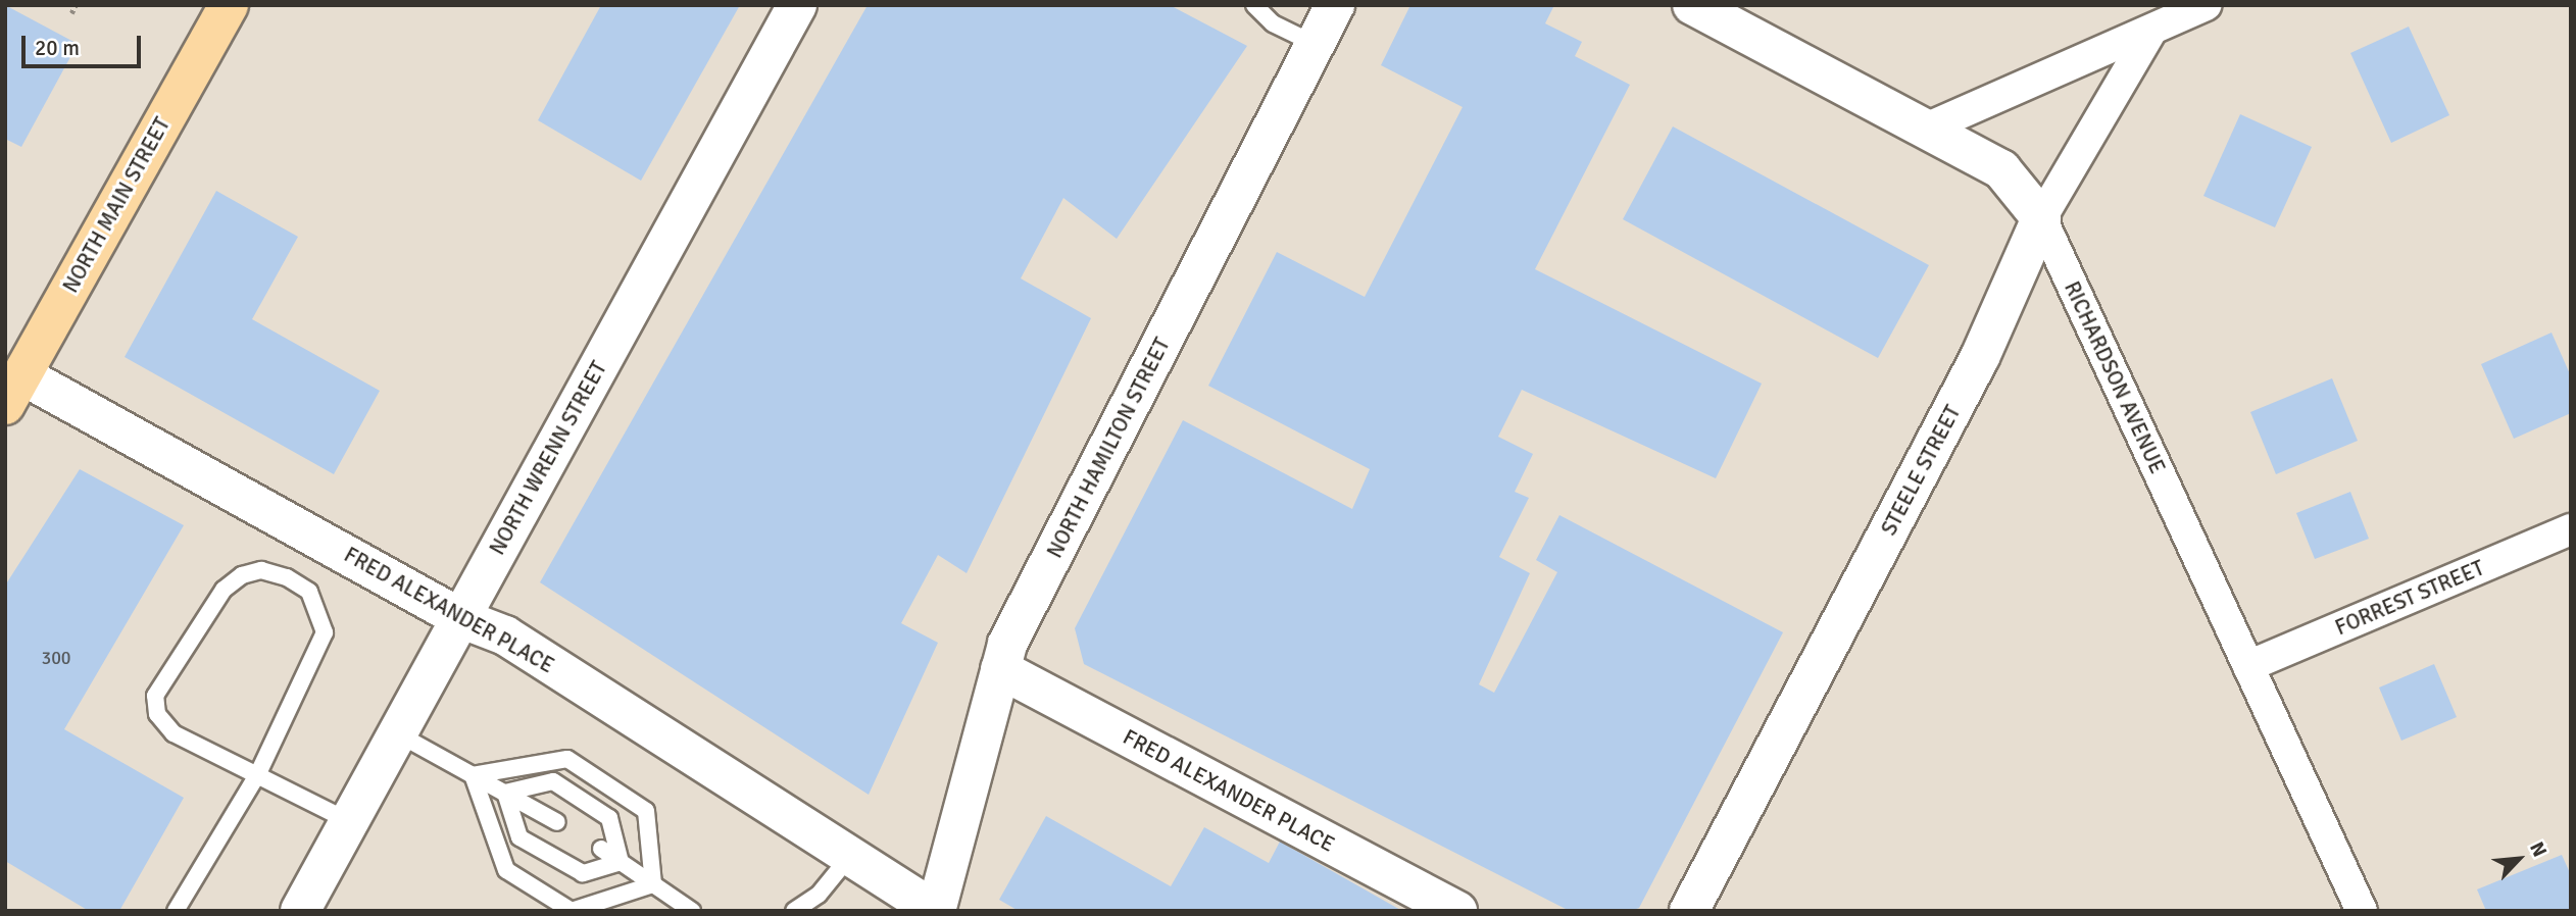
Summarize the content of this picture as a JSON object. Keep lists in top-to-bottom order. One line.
{"streets":{"main road":["NORTH MAIN STREET"],"street":["RICHARDSON AVENUE","NORTH HAMILTON STREET","NORTH WRENN STREET","STEELE STREET","FORREST STREET","FRED ALEXANDER PLACE"]},"crossings":[["NORTH MAIN STREET","FRED ALEXANDER PLACE"],["RICHARDSON AVENUE","STEELE STREET"],["RICHARDSON AVENUE","FORREST STREET"],["NORTH HAMILTON STREET","FRED ALEXANDER PLACE"],["NORTH WRENN STREET","FRED ALEXANDER PLACE"]],"house_numbers":["300"],"scale_bar":"20 m","north":"top right"}
